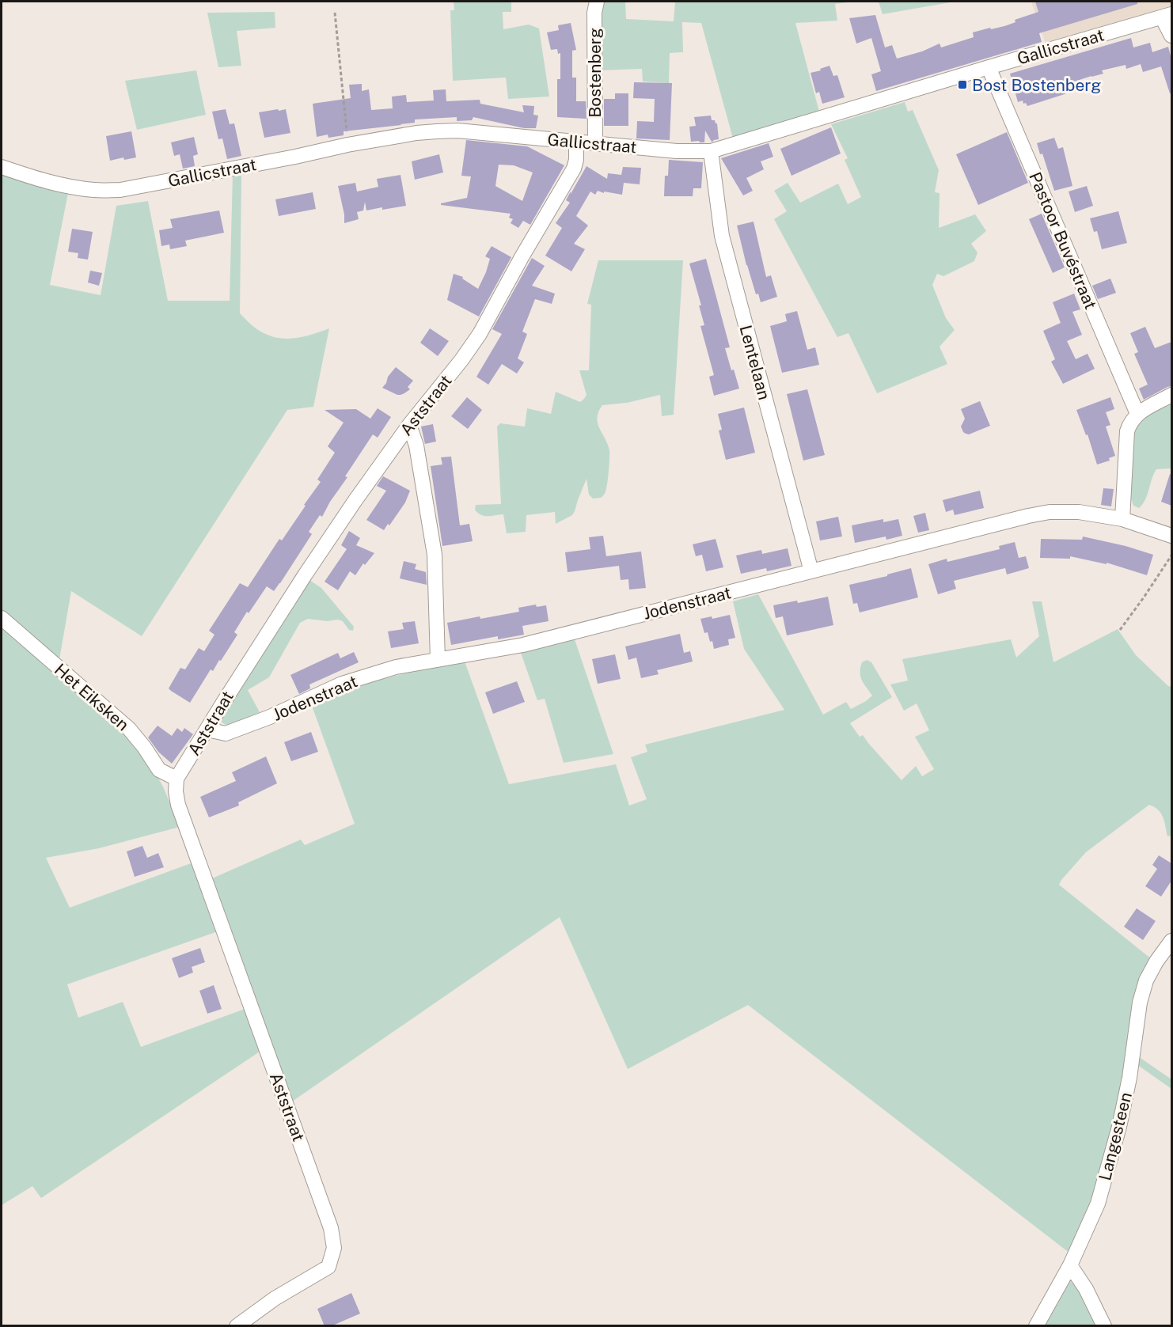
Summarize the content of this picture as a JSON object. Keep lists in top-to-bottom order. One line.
{"streets":{"street":["Gallicstraat","Bostenberg","Pastoor Buvéstraat","Lentelaan","Aststraat","Jodenstraat","Het Eiksken","Langesteen"]},"crossings":[["Gallicstraat","Bostenberg"],["Gallicstraat","Pastoor Buvéstraat"],["Gallicstraat","Lentelaan"],["Gallicstraat","Aststraat"],["Lentelaan","Jodenstraat"],["Aststraat","Jodenstraat"],["Aststraat","Het Eiksken"]],"places":{"transit":["Bost Bostenberg"]}}
